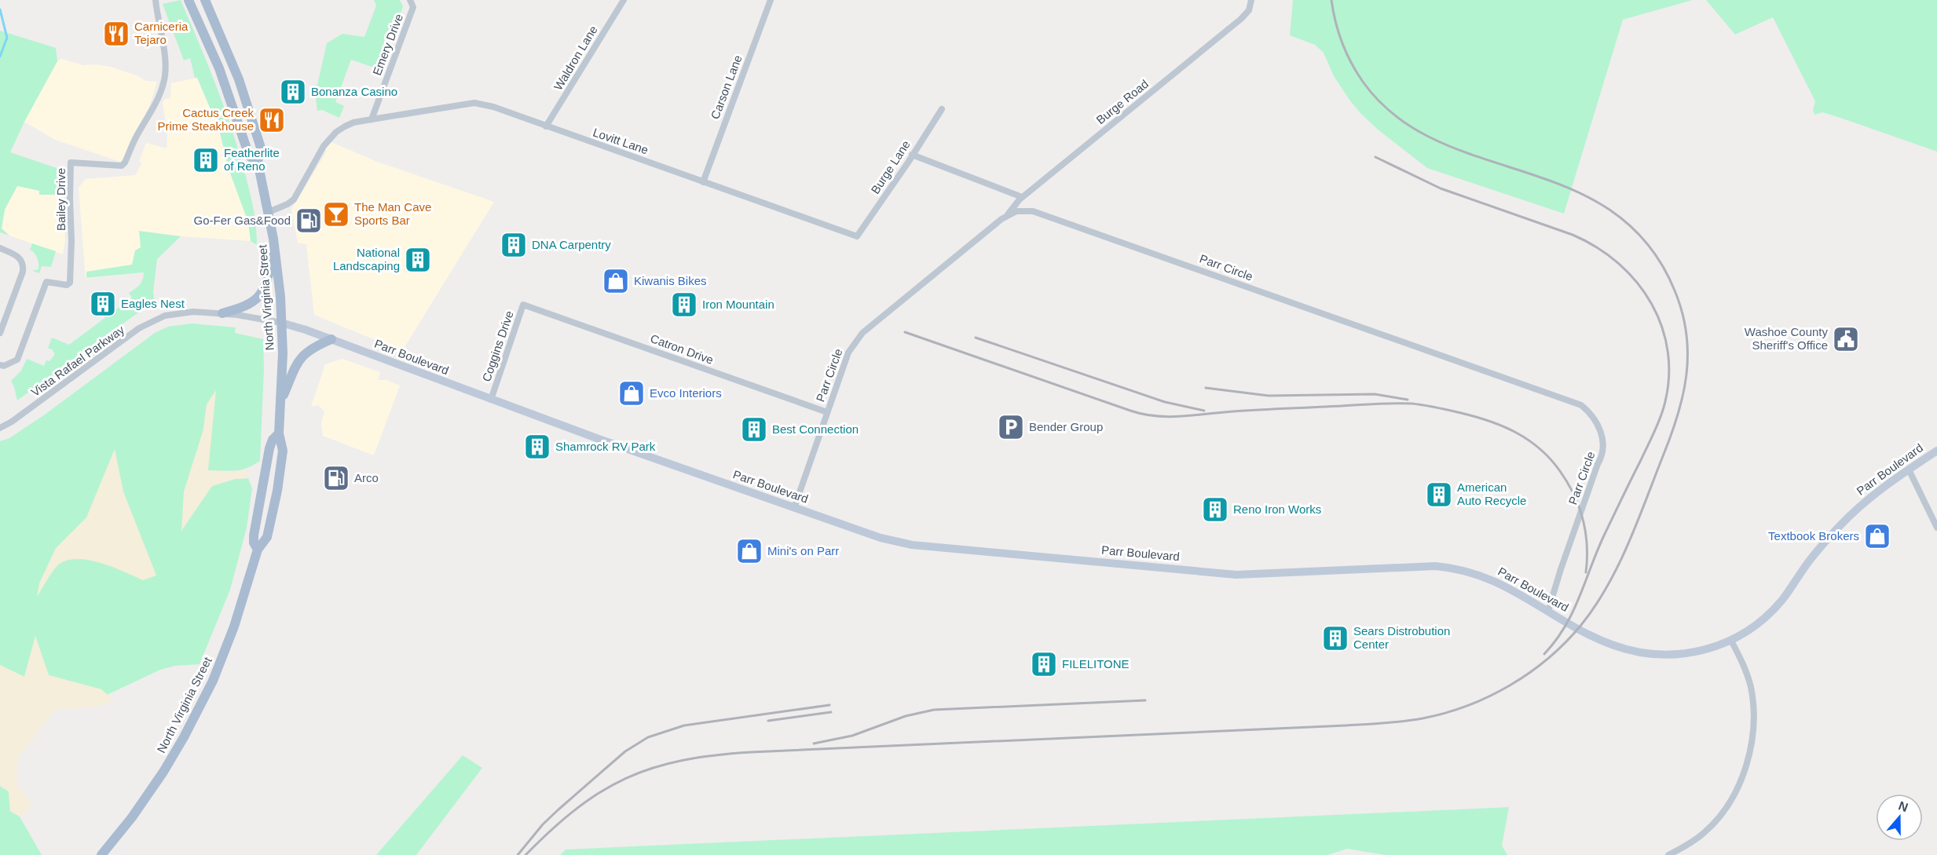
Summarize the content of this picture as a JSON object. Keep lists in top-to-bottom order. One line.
{"streets":{"main road":["North Virginia Street","Parr Boulevard"],"street":["Emery Drive","Waldron Lane","Carson Lane","Burge Road","Lovitt Lane","Burge Lane","Bailey Drive","Parr Circle","Coggins Drive","Catron Drive","Vista Rafael Parkway"]},"crossings":[["Emery Drive","Lovitt Lane"],["Waldron Lane","Lovitt Lane"],["Carson Lane","Lovitt Lane"],["Burge Road","Parr Circle"],["Lovitt Lane","Burge Lane"],["Parr Circle","Catron Drive"],["Parr Circle","Parr Boulevard"],["North Virginia Street","Parr Boulevard"],["North Virginia Street","Vista Rafael Parkway"],["Coggins Drive","Catron Drive"],["Coggins Drive","Parr Boulevard"],["Parr Boulevard","Vista Rafael Parkway"]],"places":{"restaurant":["Carniceria Tejaro","Cactus Creek Prime Steakhouse"],"building":["Bonanza Casino","Featherlite of Reno","DNA Carpentry","National Landscaping","Eagles Nest","Iron Mountain","Best Connection","Shamrock RV Park","American Auto Recycle","Reno Iron Works","Sears Distrobution Center","FILELITONE"],"bar":["The Man Cave Sports Bar"],"fuel station":["Go-Fer Gas&Food","Arco"],"shop":["Kiwanis Bikes","Evco Interiors","Textbook Brokers","Mini's on Parr"],"public building":["Washoe County Sheriff's Office"],"parking":["Bender Group"]},"north":"top"}
